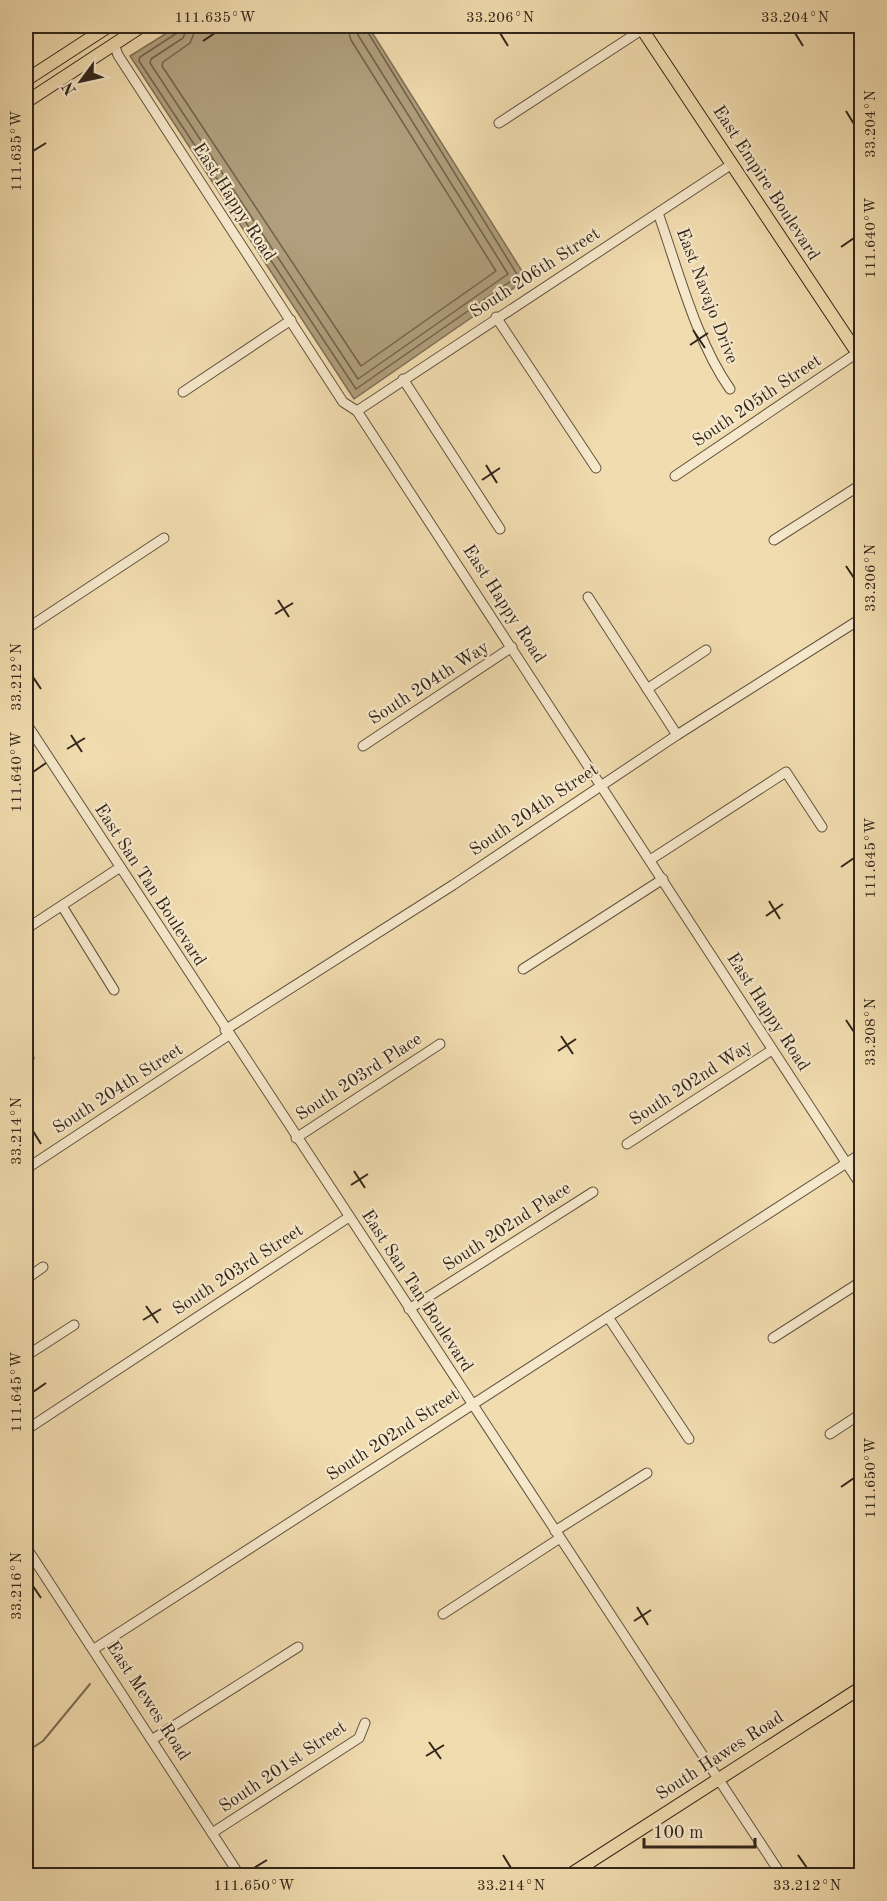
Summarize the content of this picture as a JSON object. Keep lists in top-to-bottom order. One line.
{"streets":{"main road":["East Empire Boulevard","South Hawes Road"],"street":["East Happy Road","South 206th Street","East Navajo Drive","South 205th Street","South 204th Way","South 204th Street","East San Tan Boulevard","South 203rd Place","South 202nd Way","South 202nd Place","South 203rd Street","South 202nd Street","East Mewes Road","South 201st Street"]},"crossings":[["East Empire Boulevard","South 206th Street"],["East Empire Boulevard","South 205th Street"],["East Happy Road","South 206th Street"],["East Happy Road","South 204th Way"],["East Happy Road","South 204th Street"],["East Happy Road","South 202nd Way"],["East Happy Road","South 202nd Street"],["South 206th Street","East Navajo Drive"],["South 204th Street","East San Tan Boulevard"],["East San Tan Boulevard","South 203rd Place"],["East San Tan Boulevard","South 202nd Place"],["East San Tan Boulevard","South 203rd Street"],["East San Tan Boulevard","South 202nd Street"],["East San Tan Boulevard","South Hawes Road"],["South 202nd Street","East Mewes Road"],["East Mewes Road","South 201st Street"]],"scale_bar":"100 m","north":"bottom left","coordinates":["111.635°W","33.206°N","33.204°N","111.640°W","33.212°N","111.645°W","33.208°N","33.214°N","111.650°W","33.216°N"]}
